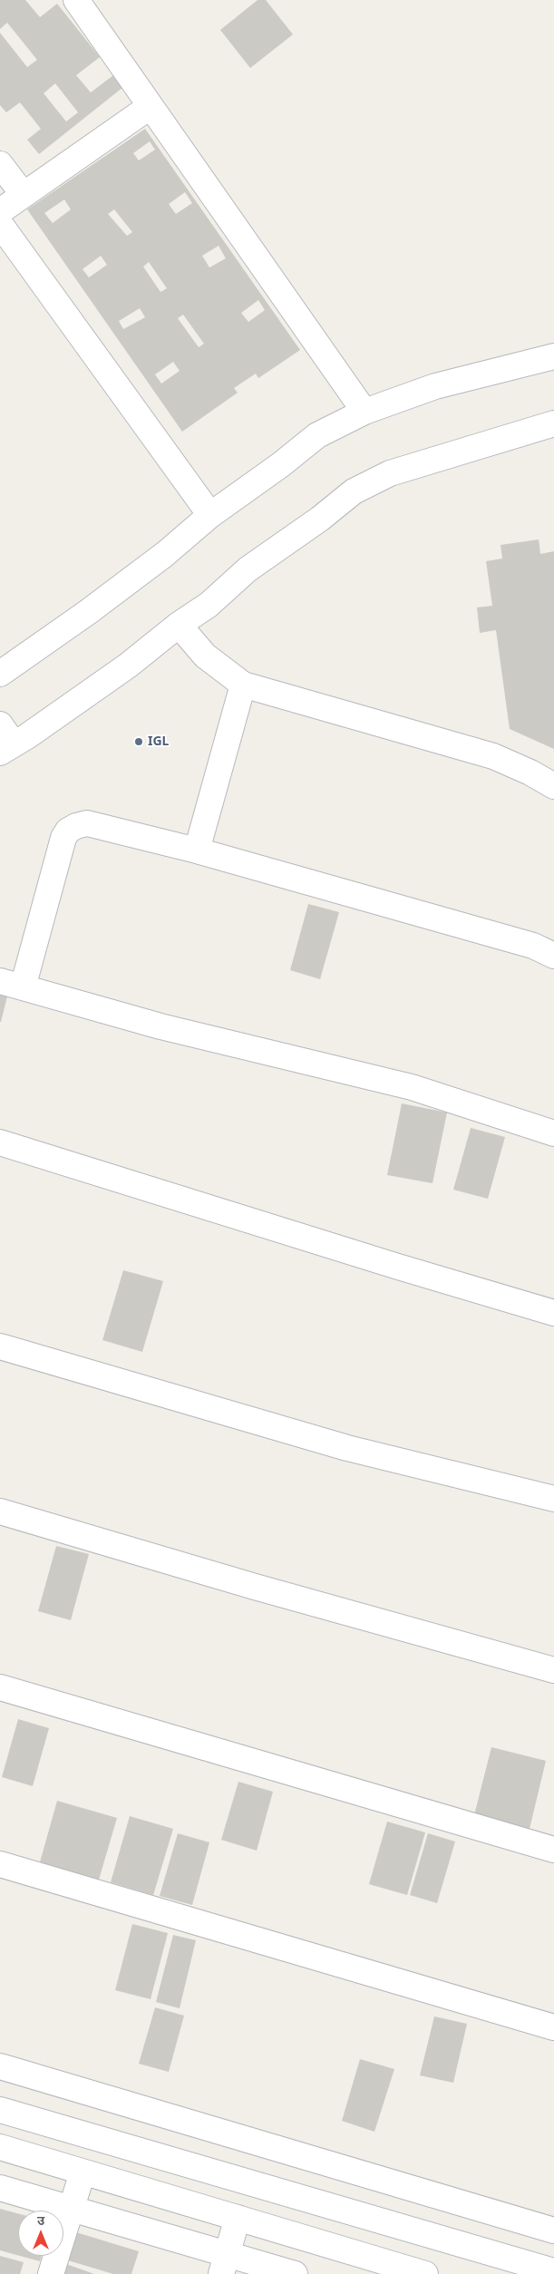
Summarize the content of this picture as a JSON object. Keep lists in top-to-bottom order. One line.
{"places":["IGL"],"north":"top"}
